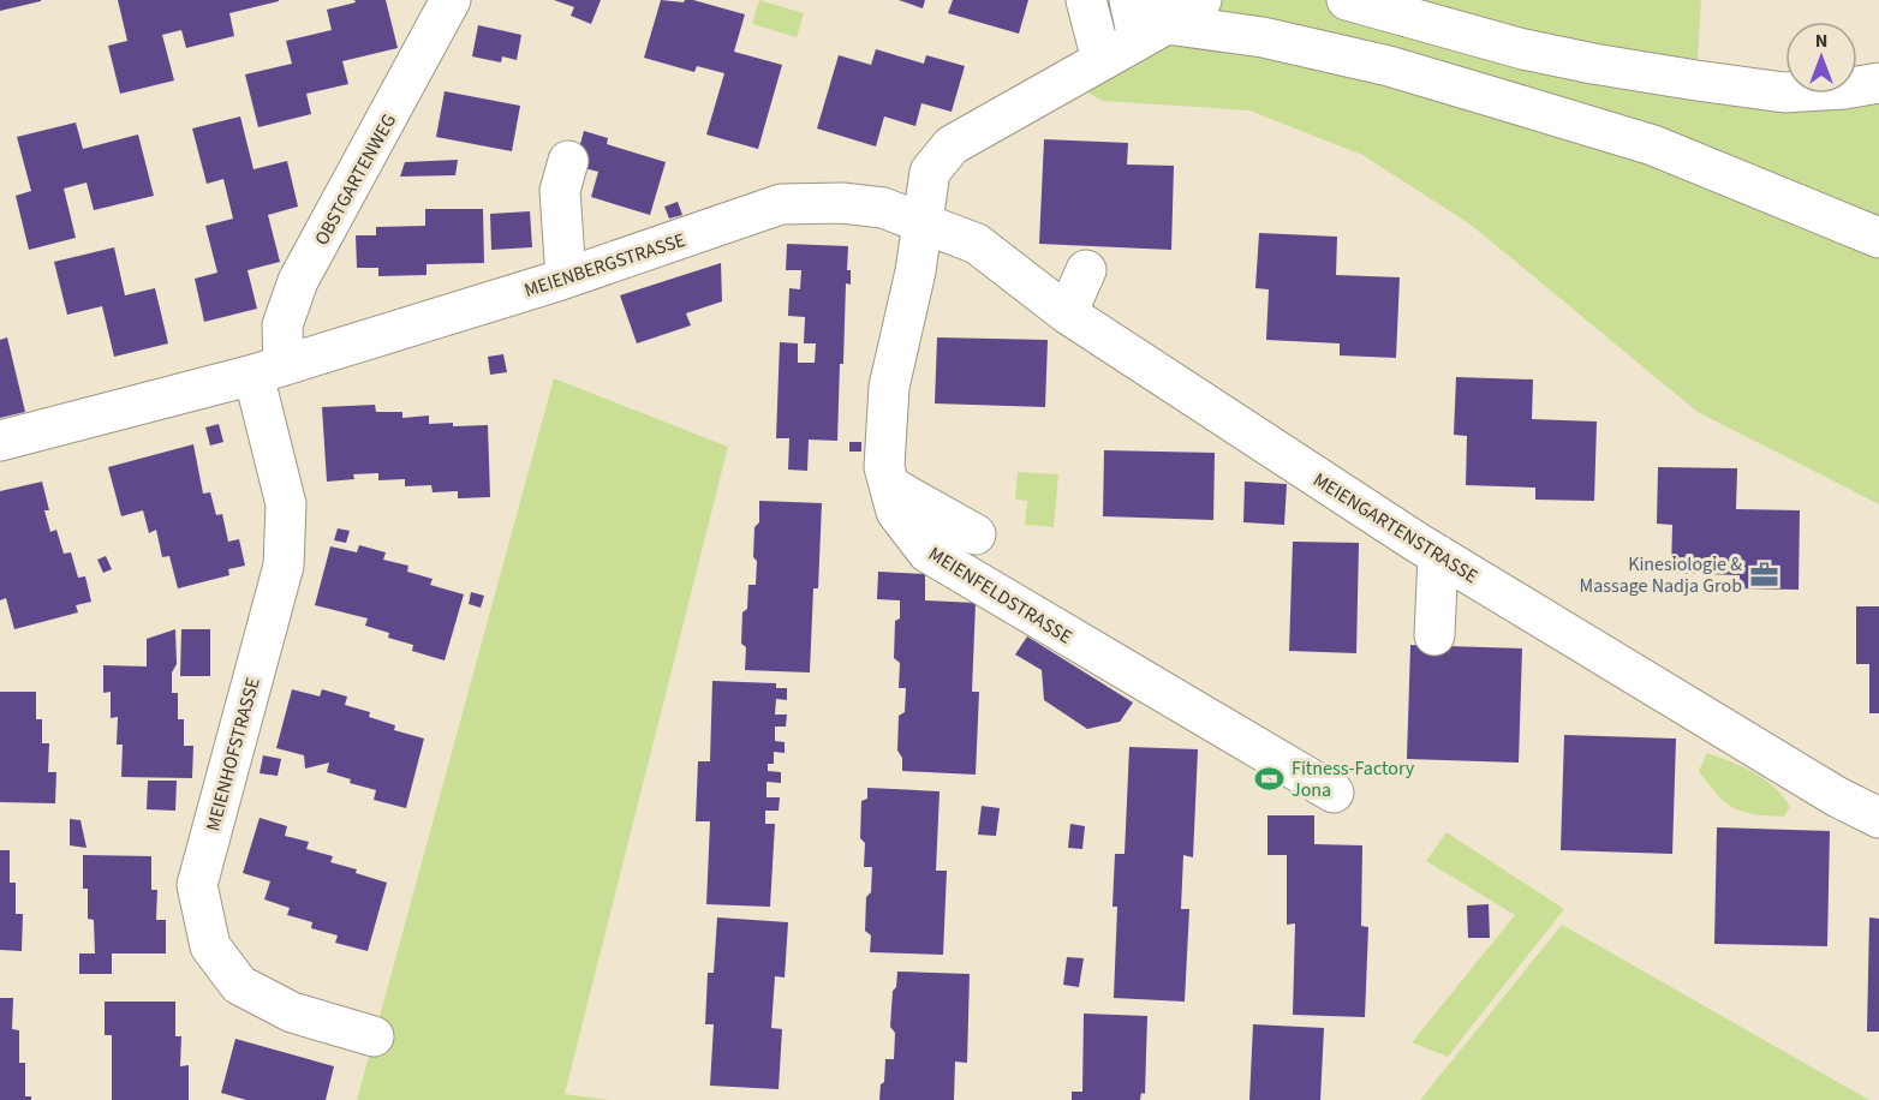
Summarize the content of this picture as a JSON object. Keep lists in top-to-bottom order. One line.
{"streets":{"street":["OBSTGARTENWEG","MEIENBERGSTRASSE","MEIENGARTENSTRASSE","MEIENFELDSTRASSE","MEIENHOFSTRASSE"]},"crossings":[["OBSTGARTENWEG","MEIENBERGSTRASSE"],["OBSTGARTENWEG","MEIENHOFSTRASSE"],["MEIENBERGSTRASSE","MEIENGARTENSTRASSE"],["MEIENBERGSTRASSE","MEIENFELDSTRASSE"],["MEIENBERGSTRASSE","MEIENHOFSTRASSE"],["MEIENGARTENSTRASSE","MEIENFELDSTRASSE"]],"places":{"office":["Kinesiologie & Massage Nadja Grob"],"sports":["Fitness-Factory Jona"]},"north":"top"}
